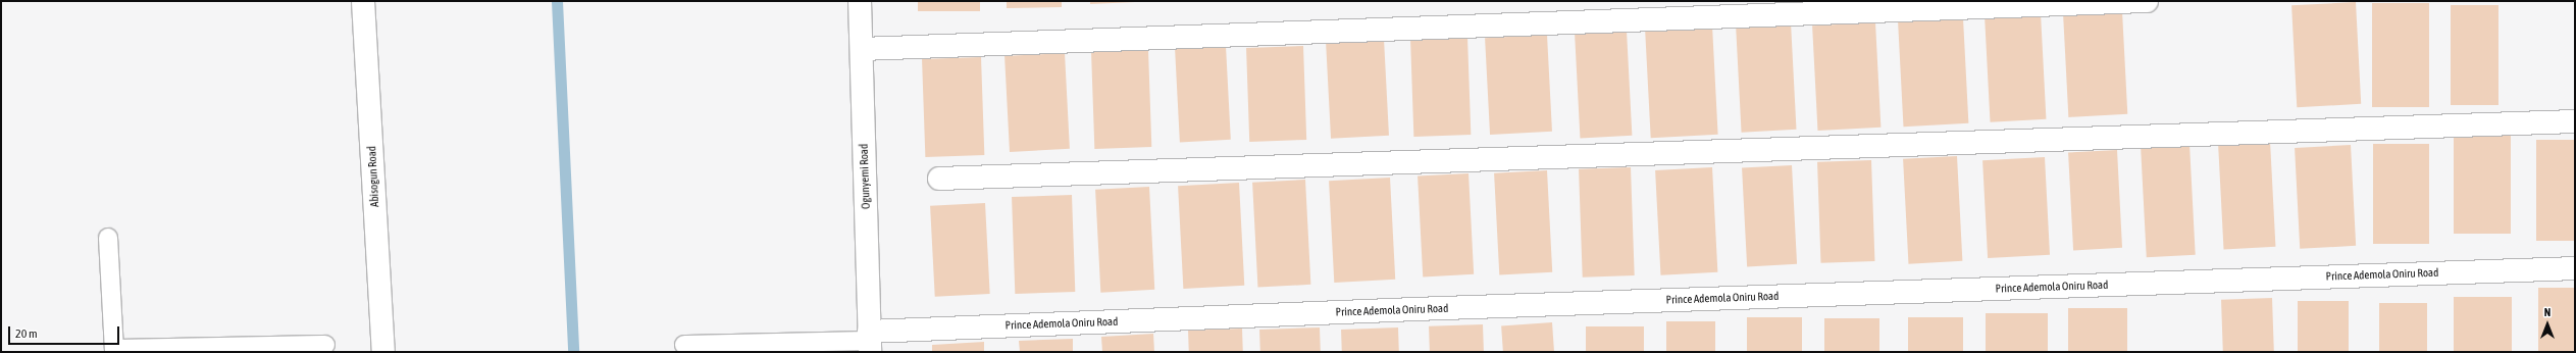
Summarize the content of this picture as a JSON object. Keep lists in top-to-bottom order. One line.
{"streets":{"street":["Abisogun Road","Ogunyemi Road","Prince Ademola Oniru Road"]},"crossings":[["Ogunyemi Road","Prince Ademola Oniru Road"]],"scale_bar":"20 m","north":"top"}
